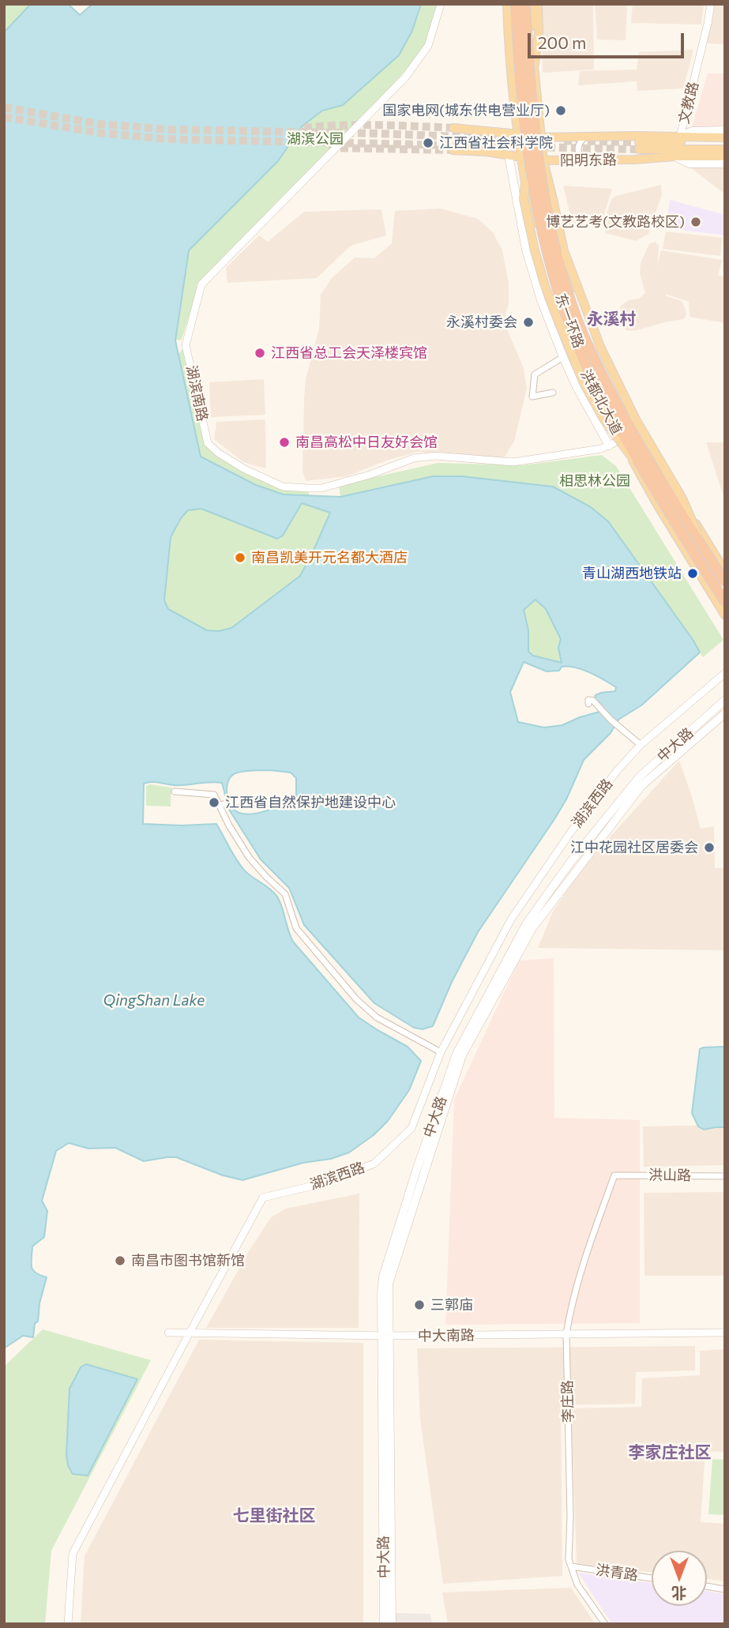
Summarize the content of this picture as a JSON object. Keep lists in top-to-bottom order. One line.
{"streets":{"highway":["东一环路"],"main road":["阳明东路","洪都北大道","中大路"],"street":["文教路","湖滨南路","湖滨西路","洪山路","中大南路","李庄路","洪青路"]},"crossings":[["文教路","阳明东路"],["阳明东路","洪都北大道"],["湖滨南路","洪都北大道"],["中大路","中大南路"],["湖滨西路","中大南路"],["洪山路","李庄路"],["中大南路","李庄路"],["李庄路","洪青路"]],"districts":["永溪村","李家庄社区","七里街社区"],"water":["QingShan Lake"],"parks":["湖滨公园","相思林公园"],"places":["国家电网(城东供电营业厅)","江西省社会科学院","博艺艺考(文教路校区)","永溪村委会","江西省总工会天泽楼宾馆","南昌高松中日友好会馆","南昌凯美开元名都大酒店","青山湖西地铁站","江西省自然保护地建设中心","江中花园社区居委会","南昌市图书馆新馆","三郭庙"],"scale_bar":"200 m","north":"bottom"}
